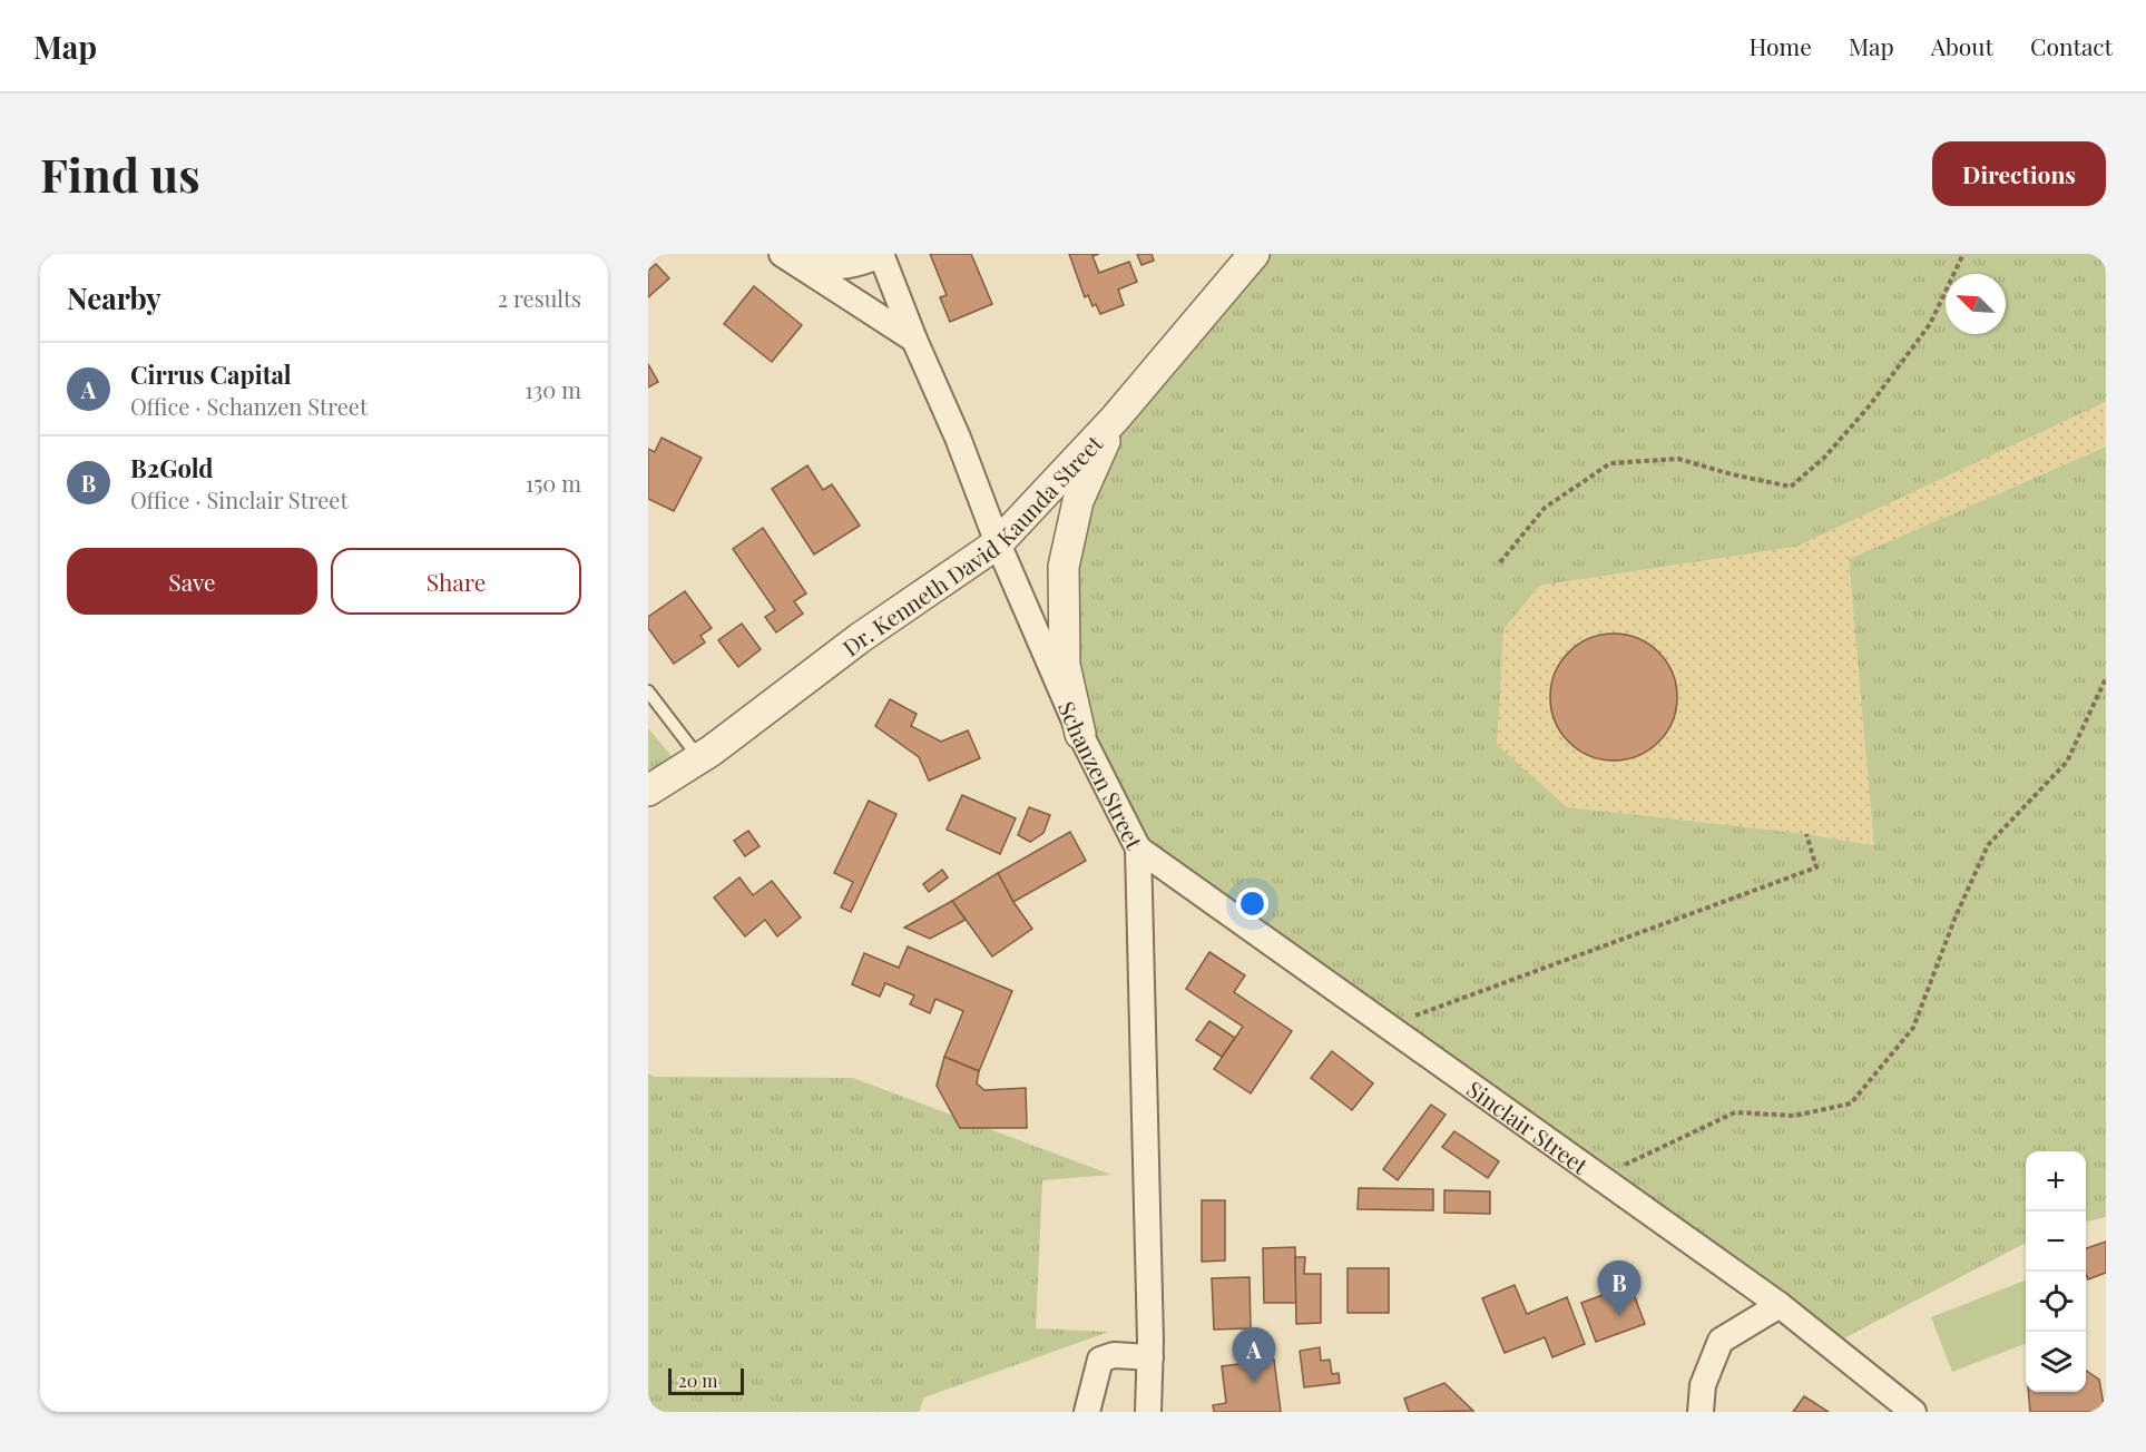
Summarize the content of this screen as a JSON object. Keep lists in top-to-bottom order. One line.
{"streets":{"street":["Dr. Kenneth David Kaunda Street","Schanzen Street","Sinclair Street"]},"crossings":[["Dr. Kenneth David Kaunda Street","Schanzen Street"],["Schanzen Street","Sinclair Street"]],"scale_bar":"20 m","north":"top left","page":{"header":"Map","nav":["Home","Map","About","Contact"],"buttons":["Directions",["Save","Share"]],"title":"Find us","heading":["Nearby","2 results"],"list":[{"mark":"A","name":"Cirrus Capital","note":"Office · Schanzen Street","value":"130 m"},{"mark":"B","name":"B2Gold","note":"Office · Sinclair Street","value":"150 m"}],"map_buttons":["+","−"],"pins":["B","A"],"scale":"20 m"}}
